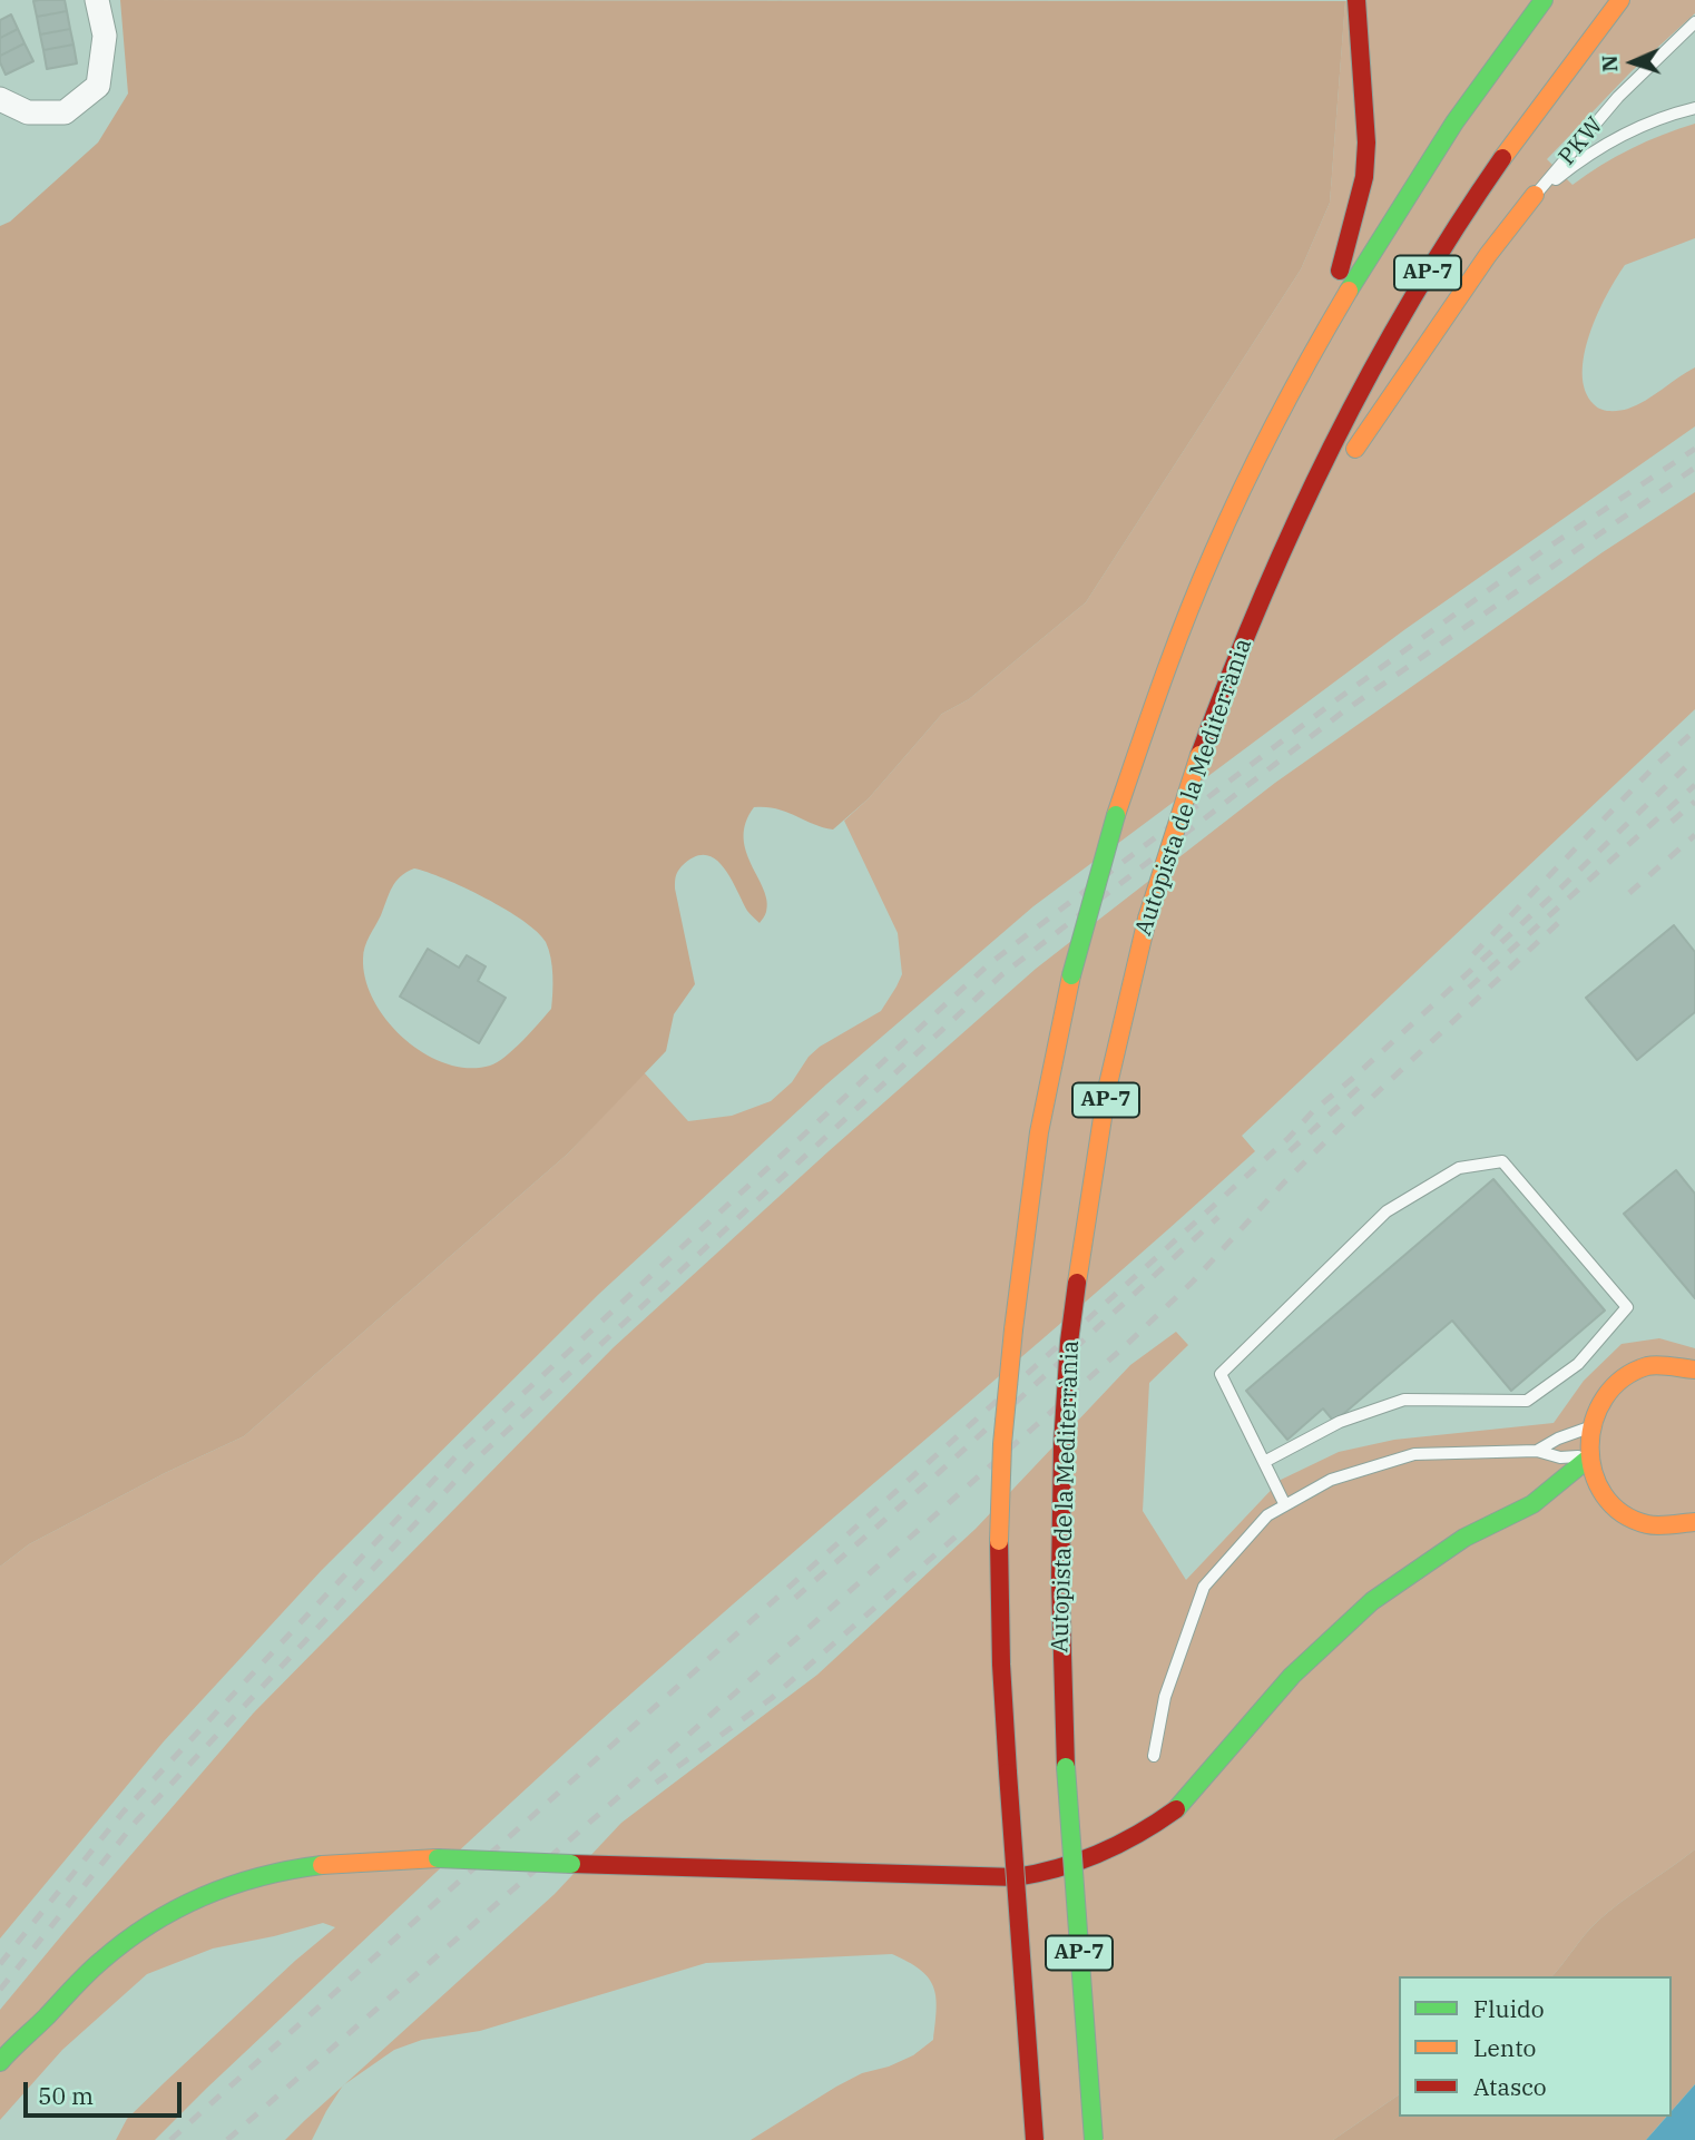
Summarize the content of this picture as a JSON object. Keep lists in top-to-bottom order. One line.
{"streets":{"main road":["AP-7","Autopista de la Mediterrània"],"lane":["PKW"]},"legend":["Fluido","Lento","Atasco"],"scale_bar":"50 m","north":"left"}
